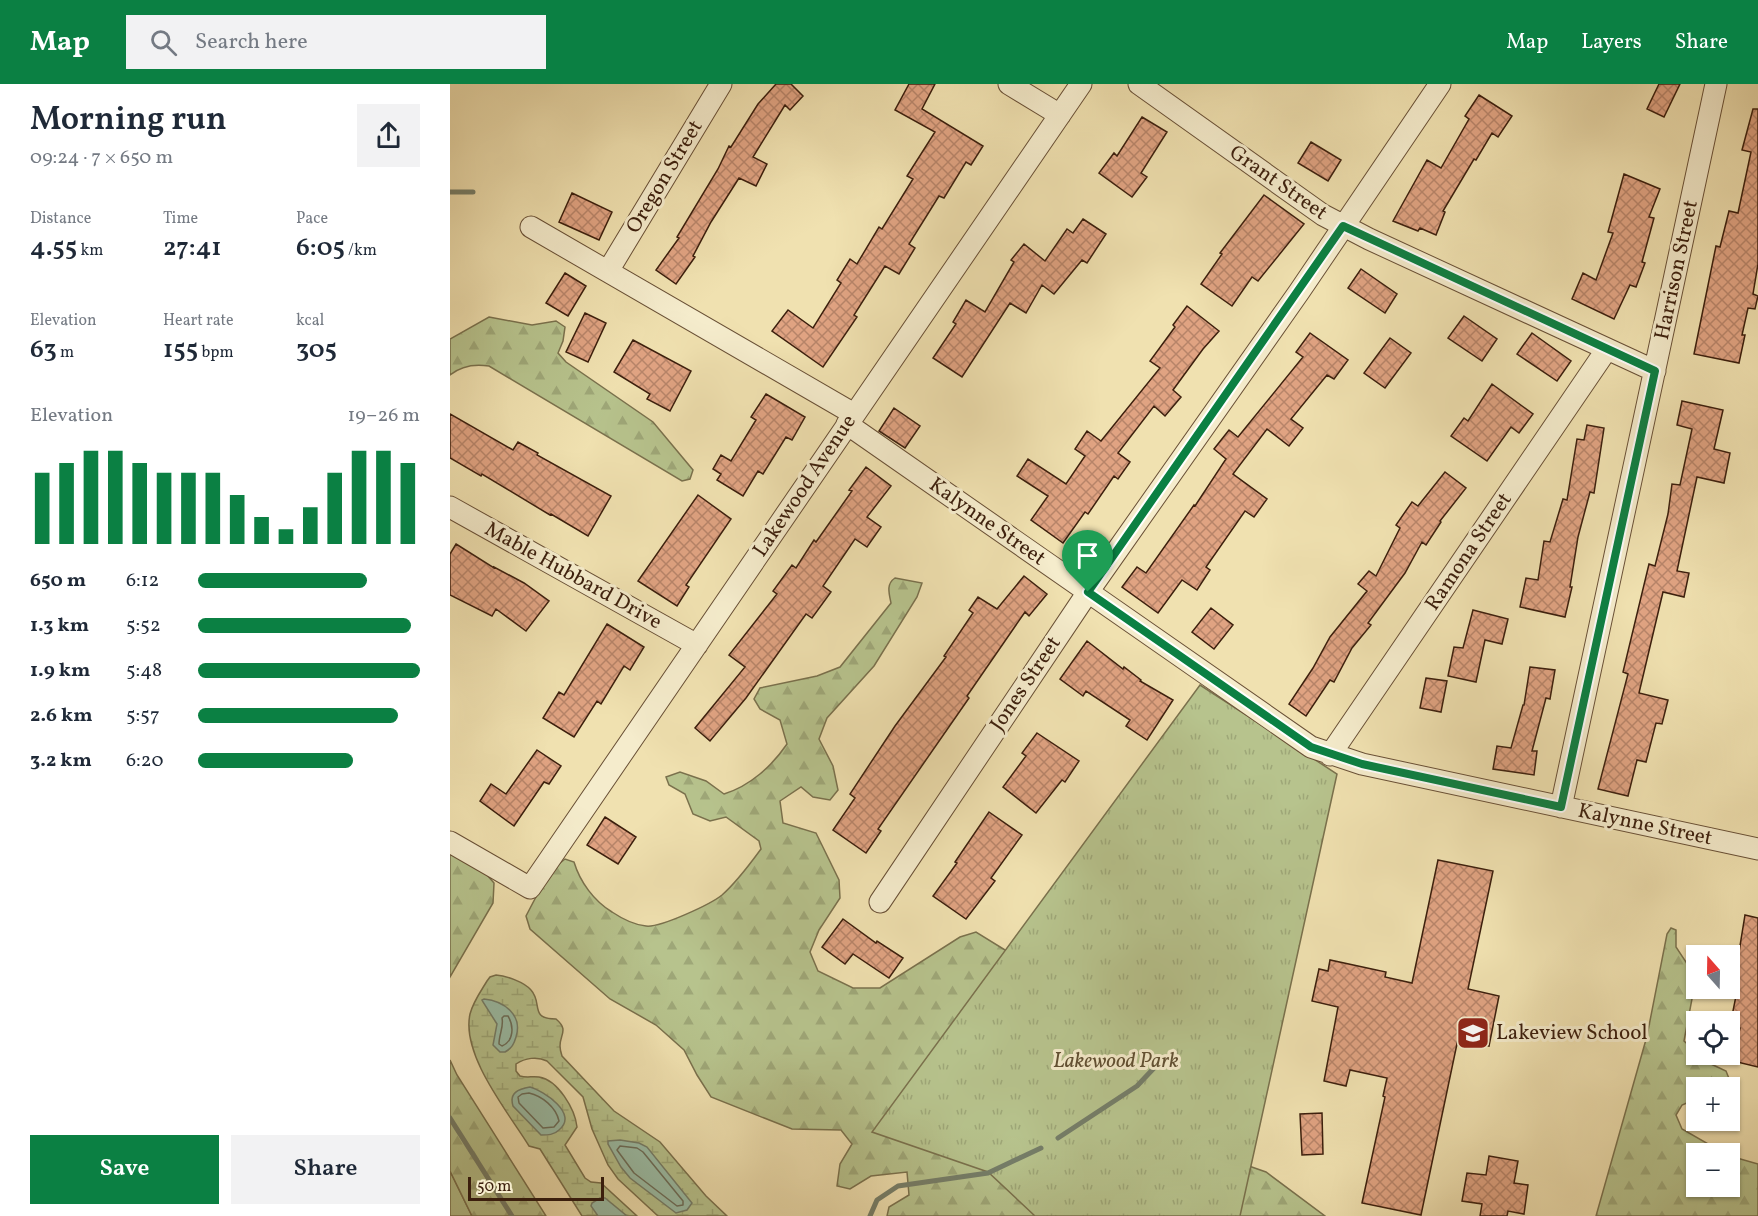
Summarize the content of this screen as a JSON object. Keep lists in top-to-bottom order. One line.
{"streets":{"street":["Oregon Street","Grant Street","Harrison Street","Lakewood Avenue","Kalynne Street","Ramona Street","Mable Hubbard Drive","Jones Street"]},"crossings":[["Oregon Street","Kalynne Street"],["Grant Street","Harrison Street"],["Grant Street","Ramona Street"],["Grant Street","Jones Street"],["Harrison Street","Kalynne Street"],["Lakewood Avenue","Kalynne Street"],["Lakewood Avenue","Mable Hubbard Drive"],["Kalynne Street","Ramona Street"],["Kalynne Street","Jones Street"]],"parks":["Lakewood Park"],"places":{"school or university":["Lakeview School"]},"scale_bar":"50 m","north":"top","page":{"header":"Map","search":"Search here","nav":["Map","Layers","Share"],"heading":["Morning run","09:24 · 7 × 650 m"],"stats":[["Distance","4.55 km"],["Time","27:41"],["Pace","6:05 /km"],["Elevation","63 m"],["Heart rate","155 bpm"],["kcal","305"]],"chart":["Elevation","19–26 m"],"list":[{"name":"650 m","note":"6:12"},{"name":"1.3 km","note":"5:52"},{"name":"1.9 km","note":"5:48"},{"name":"2.6 km","note":"5:57"},{"name":"3.2 km","note":"6:20"}],"map_buttons":["+","−"],"buttons":["Save","Share"],"scale":"50 m"}}
